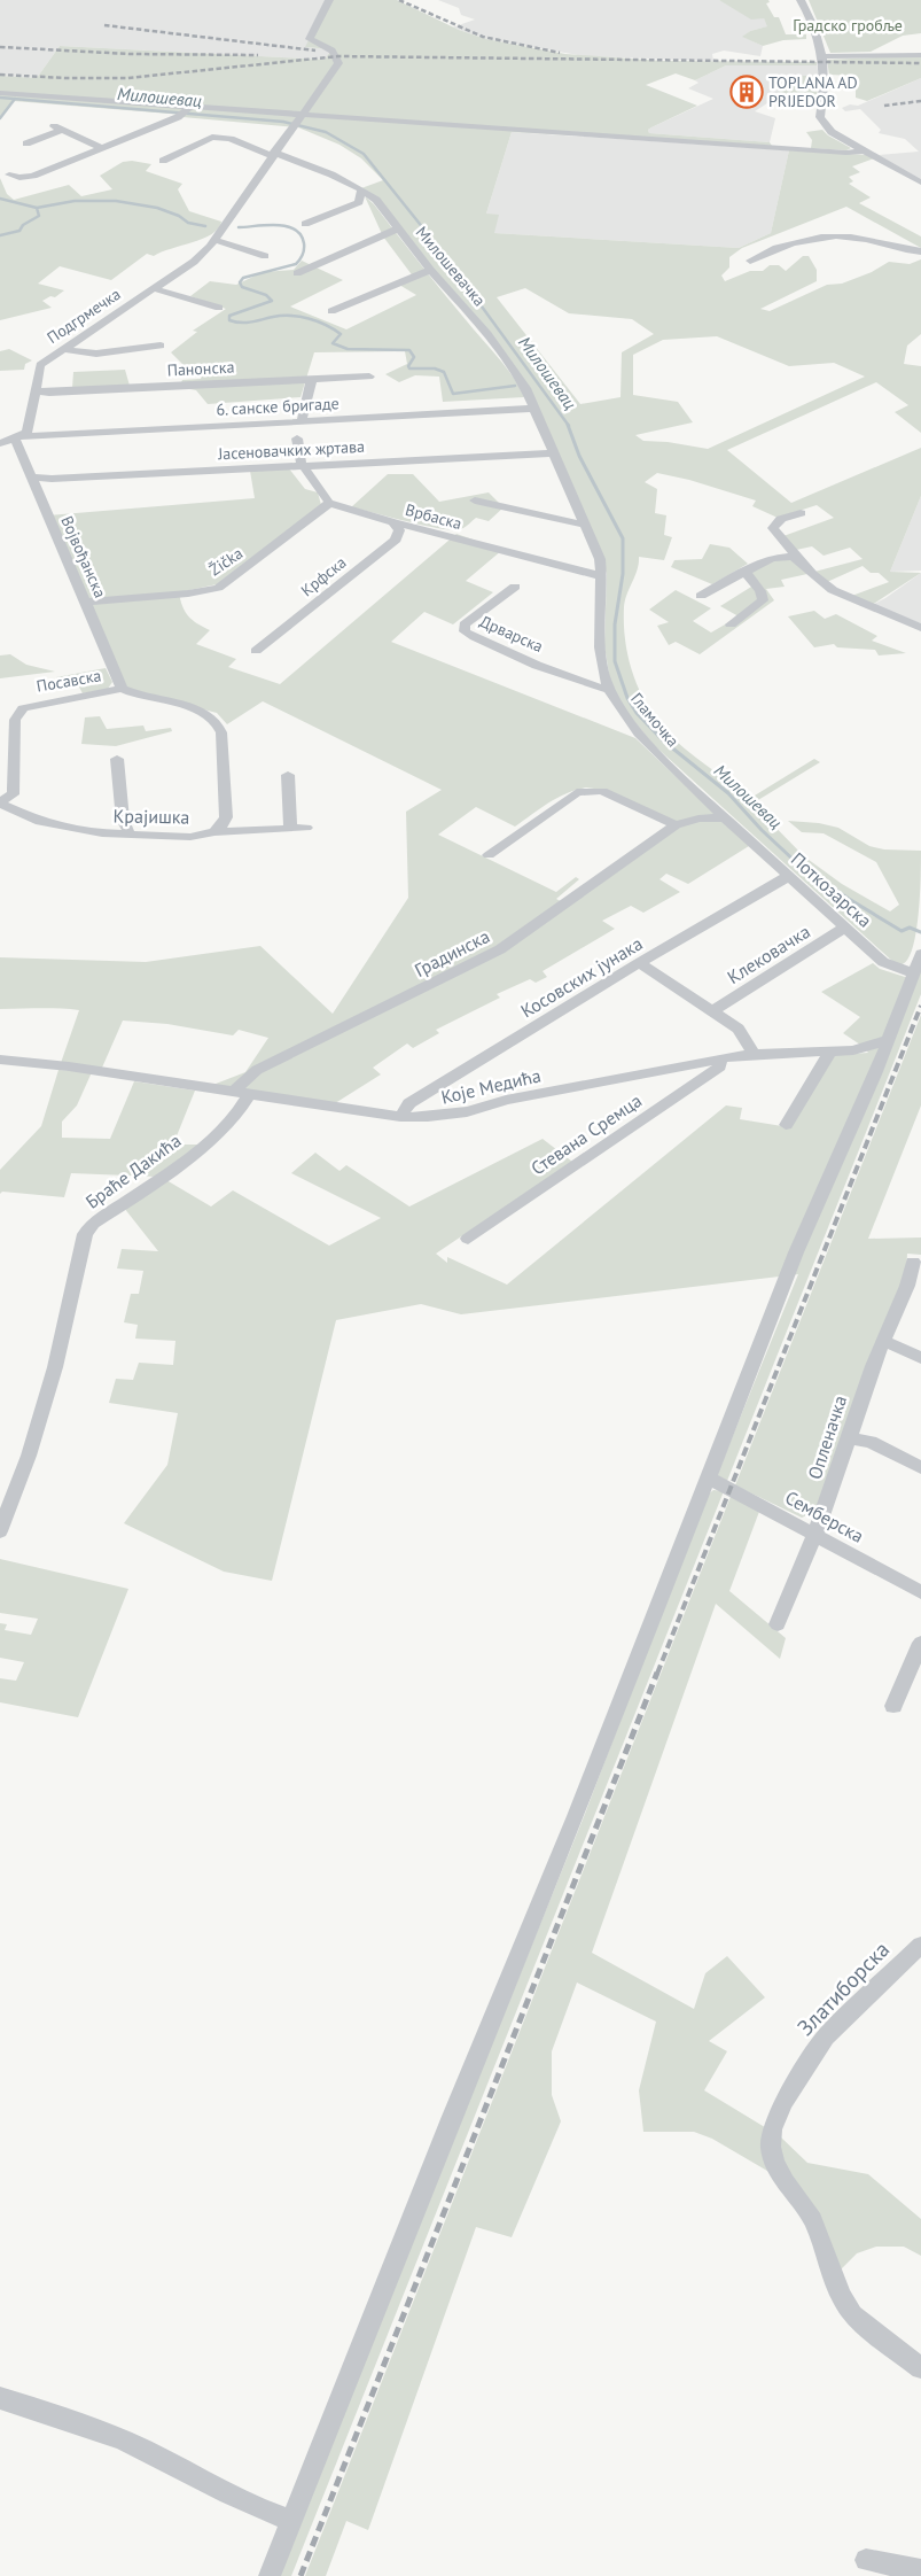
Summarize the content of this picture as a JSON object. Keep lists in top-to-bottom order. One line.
{"streets":{"street":["Милошевачка","Подгрмечка","Панонска","6. санске бригаде","Јасеновачких жртава","Врбаска","Војвођанска","Žička","Крфска","Дрварска","Посавска","Гламочка","Крајишка","Поткозарска","Градинска","Клековачка","Косовских јунака","Које Медића","Стевана Сремца","Браће Дакића","Опленачка","Семберска","Златиборска"]},"crossings":[["Милошевачка","Подгрмечка"],["Милошевачка","6. санске бригаде"],["Милошевачка","Јасеновачких жртава"],["Милошевачка","Гламочка"],["Подгрмечка","Панонска"],["Подгрмечка","6. санске бригаде"],["Подгрмечка","Војвођанска"],["6. санске бригаде","Војвођанска"],["Јасеновачких жртава","Војвођанска"],["Јасеновачких жртава","Гламочка"],["Врбаска","Žička"],["Врбаска","Крфска"],["Врбаска","Гламочка"],["Војвођанска","Žička"],["Војвођанска","Посавска"],["Дрварска","Гламочка"],["Посавска","Крајишка"],["Гламочка","Поткозарска"],["Поткозарска","Клековачка"],["Поткозарска","Косовских јунака"],["Градинска","Које Медића"],["Косовских јунака","Које Медића"],["Које Медића","Стевана Сремца"],["Које Медића","Браће Дакића"],["Опленачка","Семберска"]],"water":["Милошевац"],"parks":["Градско гробље"],"places":{"building":["TOPLANA AD PRIJEDOR"]}}
